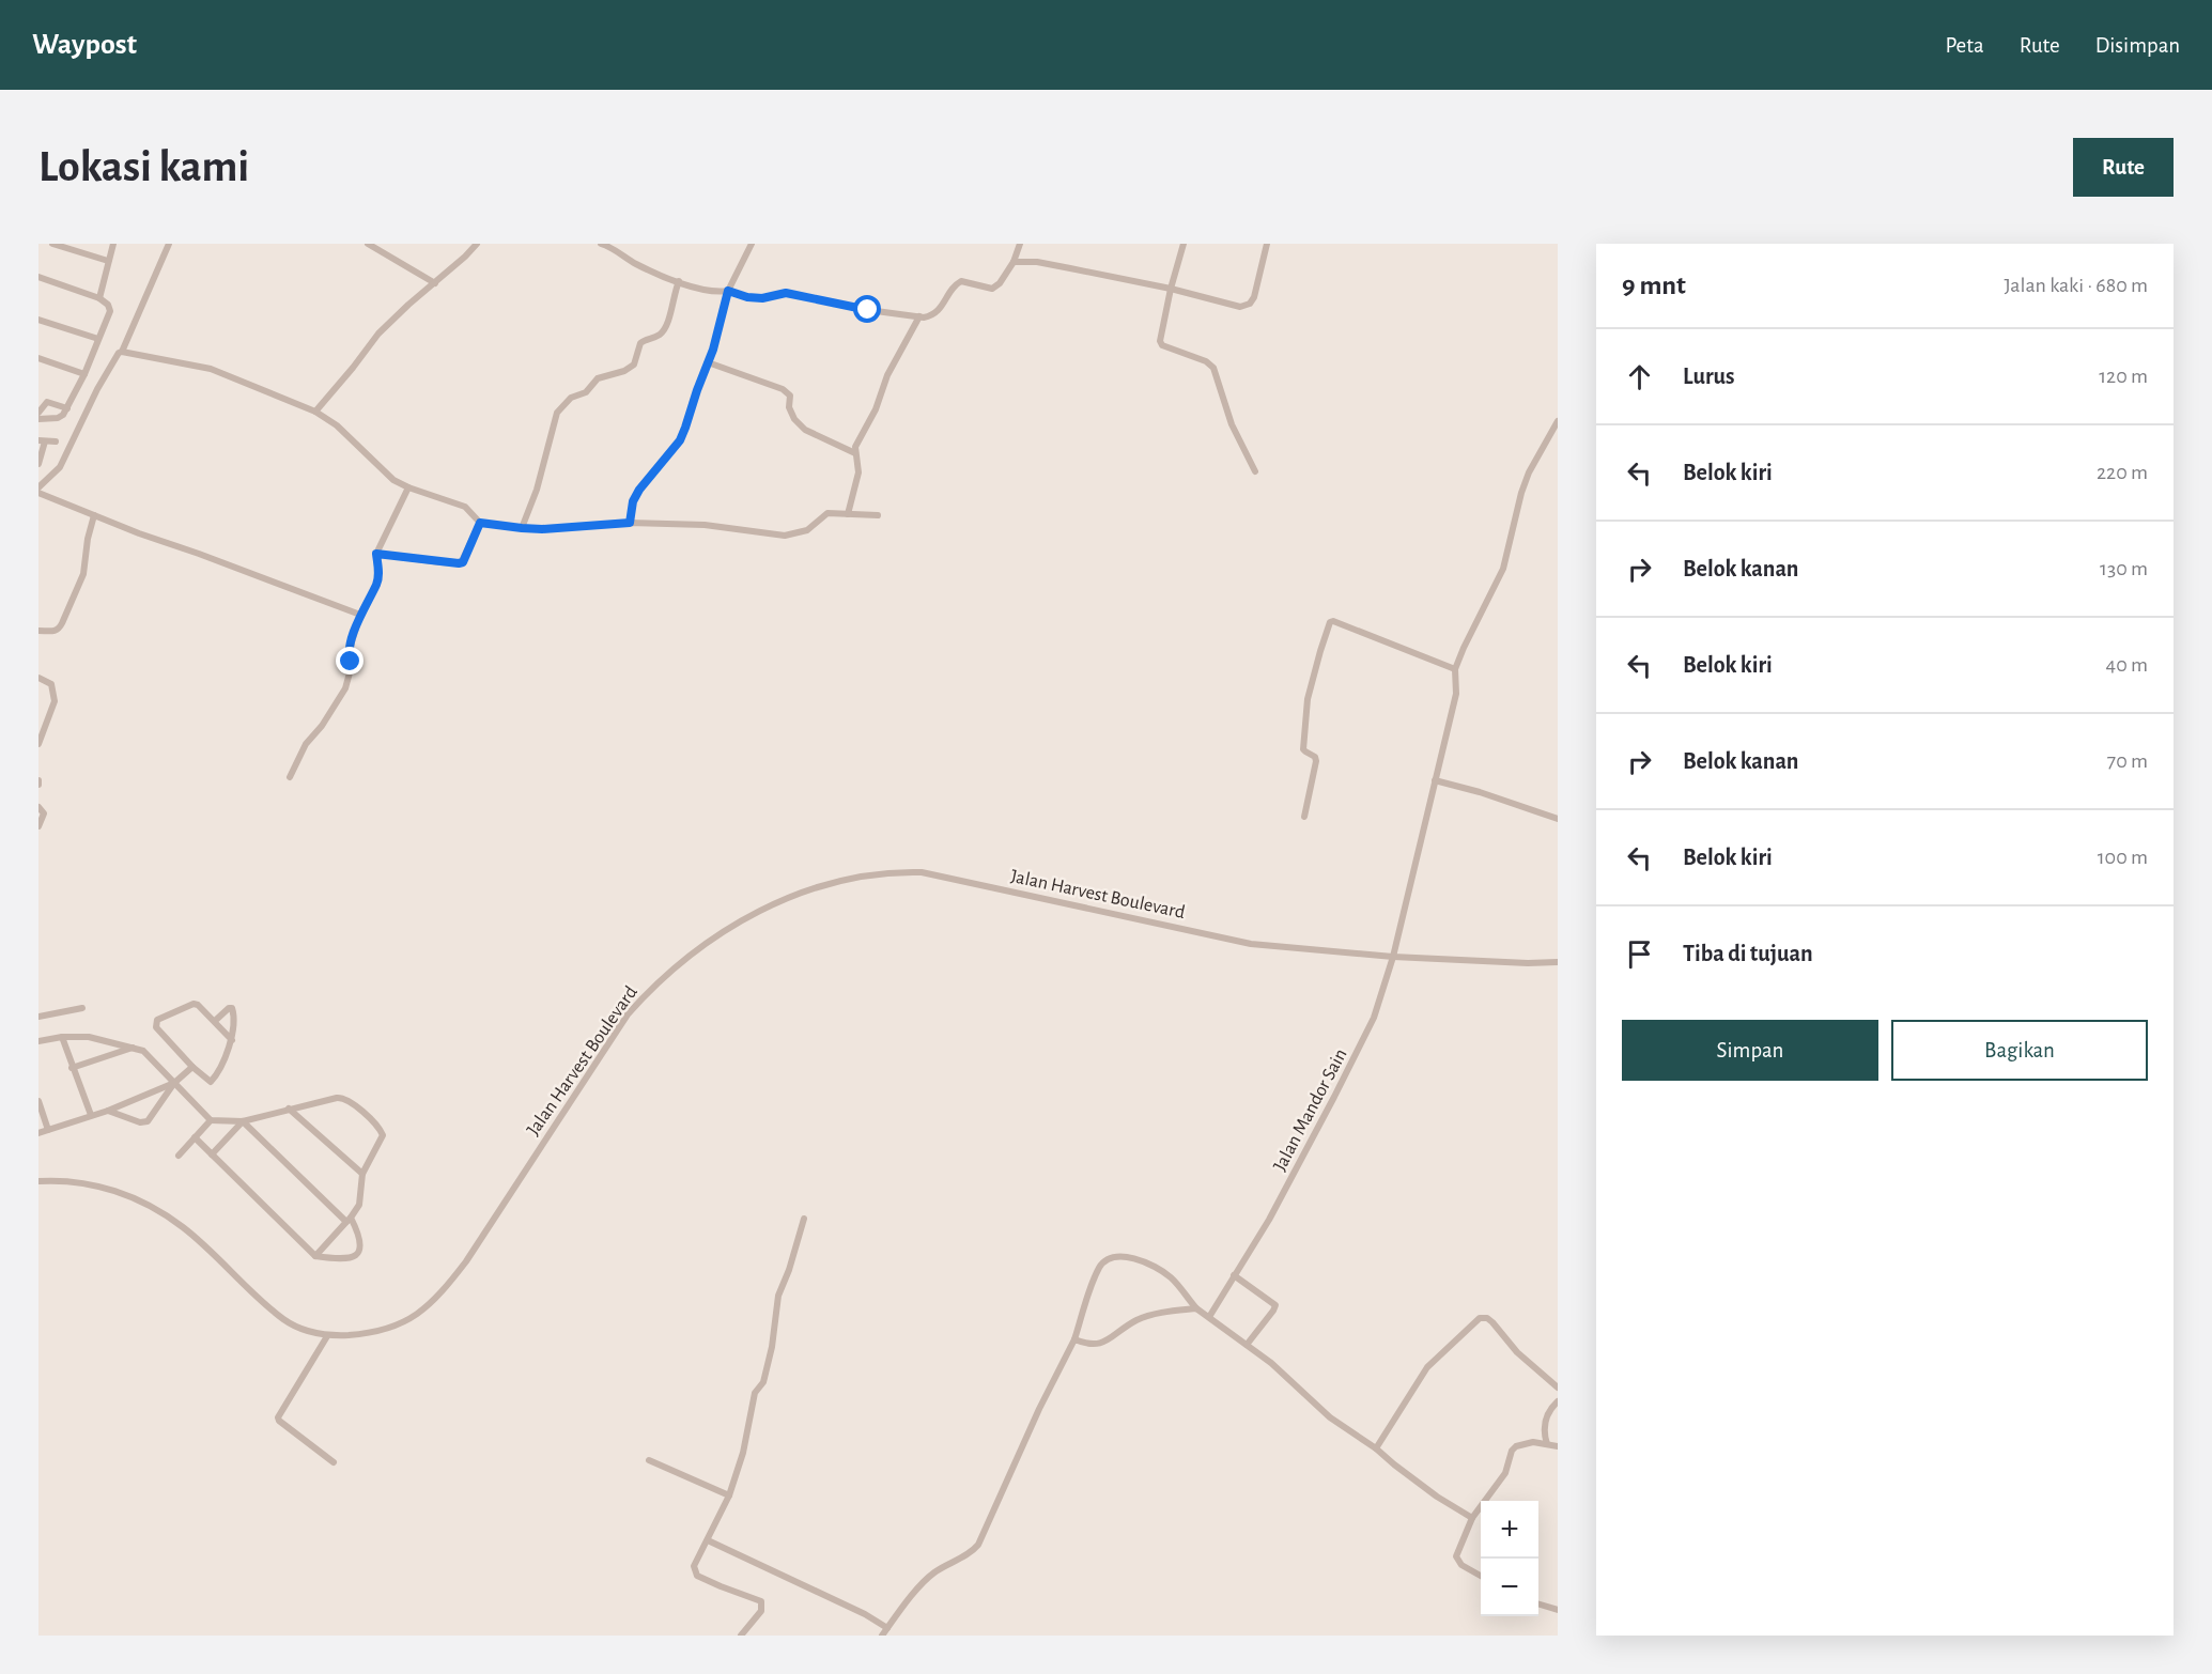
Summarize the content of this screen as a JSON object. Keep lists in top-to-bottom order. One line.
{"streets":{"street":["Jalan Harvest Boulevard","Jalan Mandor Sain"]},"crossings":[["Jalan Harvest Boulevard","Jalan Mandor Sain"]],"page":{"header":"Waypost","nav":["Peta","Rute","Disimpan"],"buttons":["Rute",["Simpan","Bagikan"]],"title":"Lokasi kami","heading":["9 mnt","Jalan kaki · 680 m"],"list":[["Lurus","120 m"],["Belok kiri","220 m"],["Belok kanan","130 m"],["Belok kiri","40 m"],["Belok kanan","70 m"],["Belok kiri","100 m"],"Tiba di tujuan"],"map_buttons":["+","−"]}}
